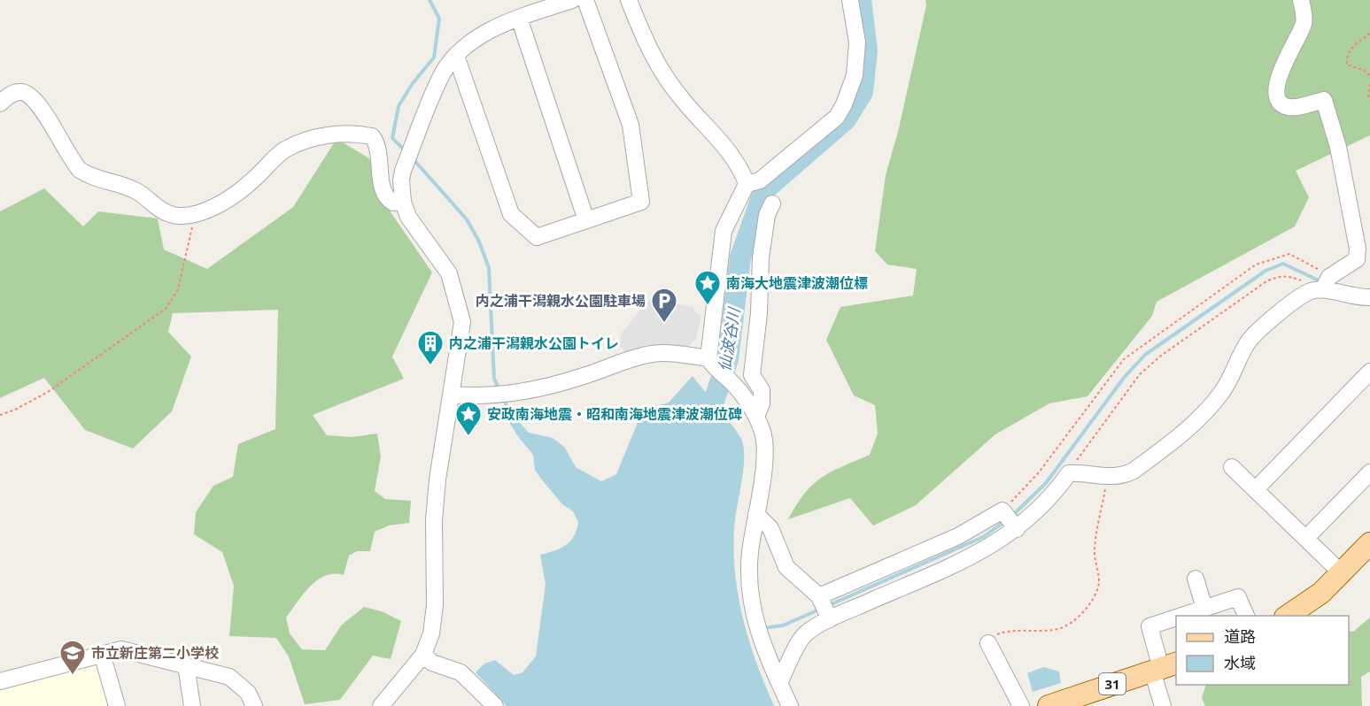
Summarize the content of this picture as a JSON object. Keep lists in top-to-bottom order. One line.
{"streets":{"main road":["31"]},"water":["仙波谷川"],"places":{"place":["南海大地震津波潮位標","安政南海地震・昭和南海地震津波潮位碑"],"parking":["内之浦干潟親水公園駐車場"],"building":["内之浦干潟親水公園トイレ"],"school or university":["市立新庄第二小学校"]},"legend":["道路","水域"]}
